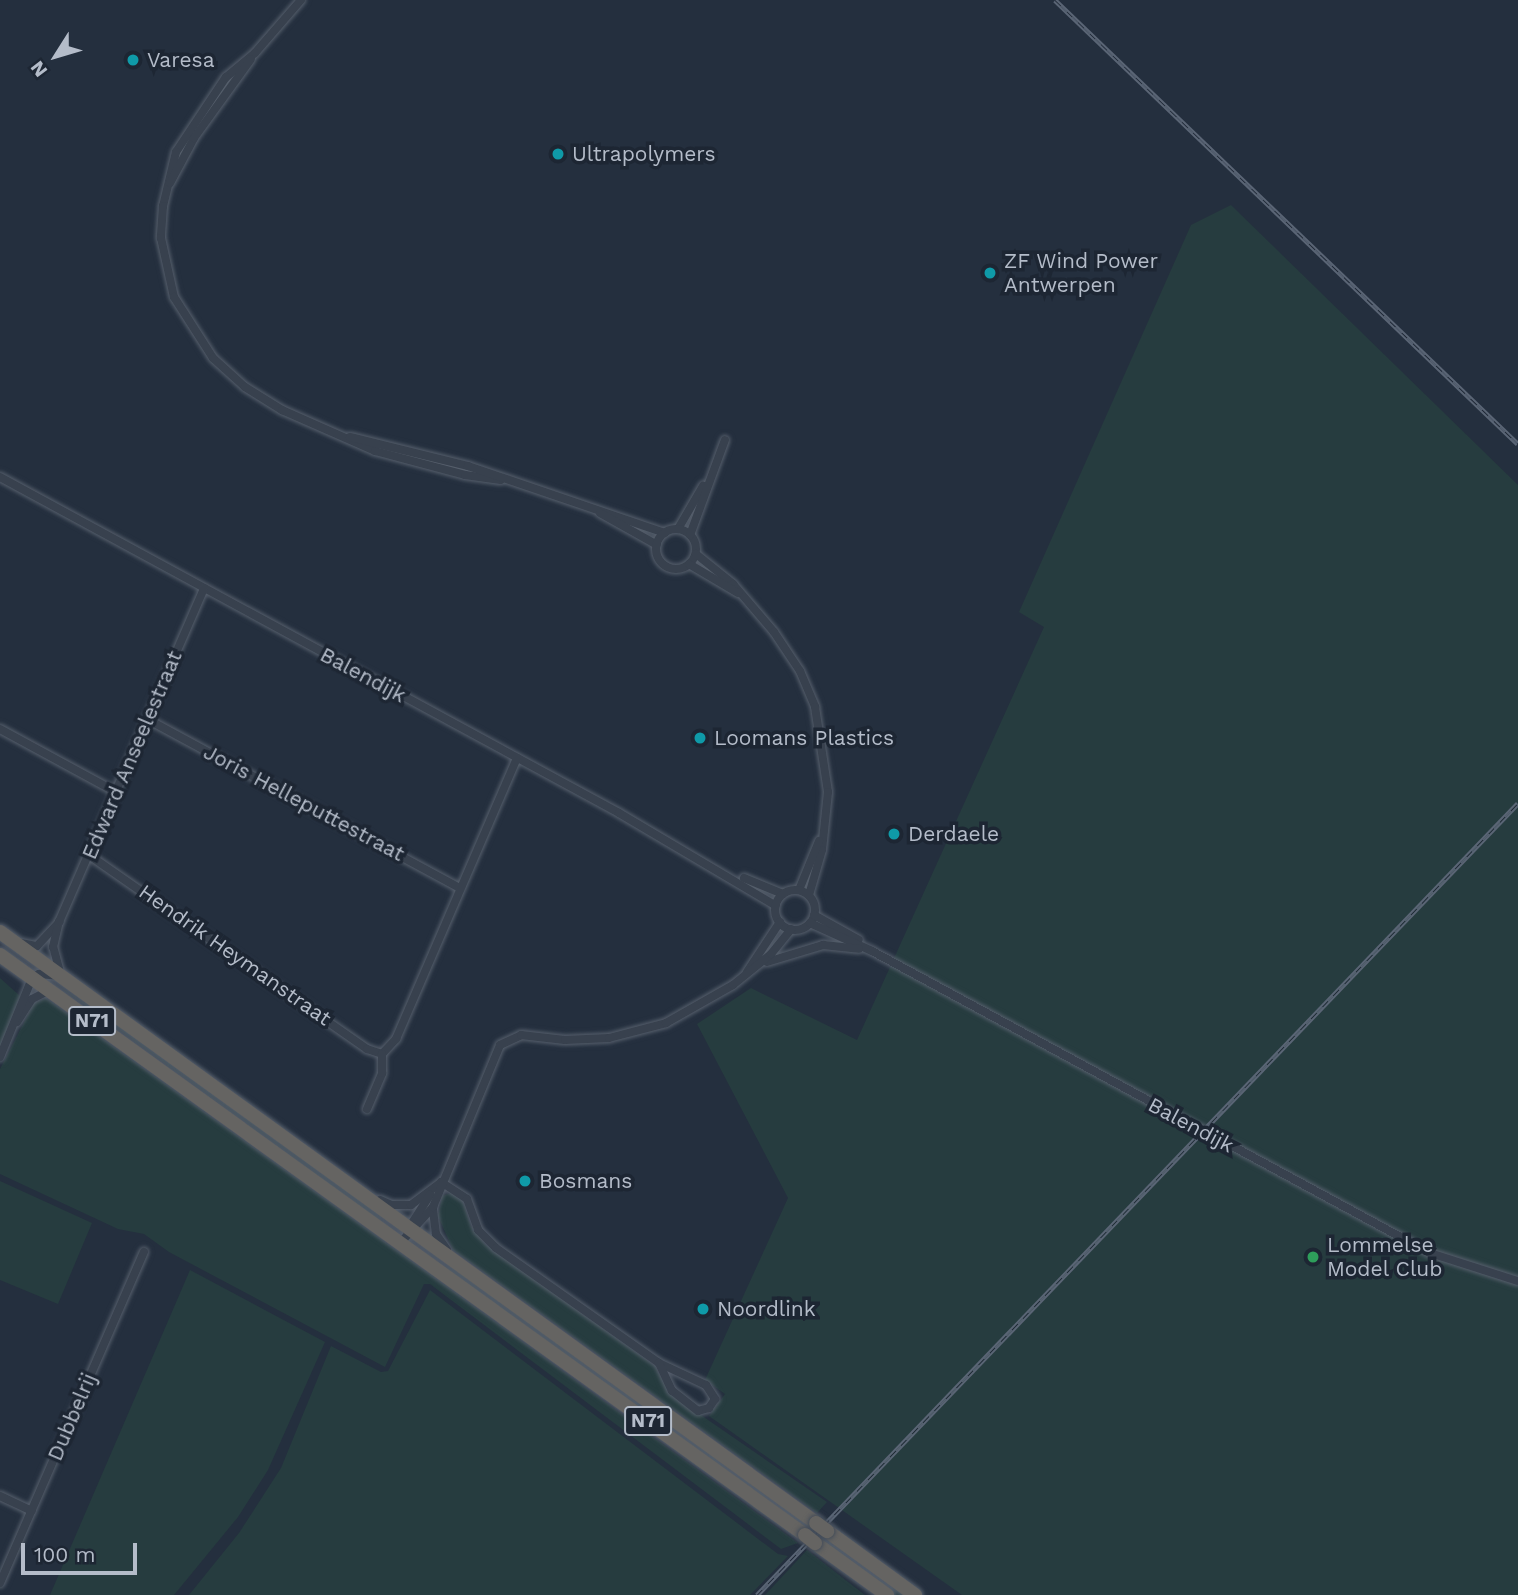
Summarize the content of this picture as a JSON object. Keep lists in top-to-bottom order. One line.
{"streets":{"highway":["N71"],"street":["Balendijk","Edward Anseelestraat","Joris Helleputtestraat","Hendrik Heymanstraat","Dubbelrij"]},"crossings":[["Balendijk","Edward Anseelestraat"],["Edward Anseelestraat","Joris Helleputtestraat"],["Edward Anseelestraat","Hendrik Heymanstraat"],["Edward Anseelestraat","N71"]],"places":["Varesa","Ultrapolymers","ZF Wind Power Antwerpen","Loomans Plastics","Derdaele","Bosmans","Lommelse Model Club","Noordlink"],"scale_bar":"100 m","north":"bottom left"}
